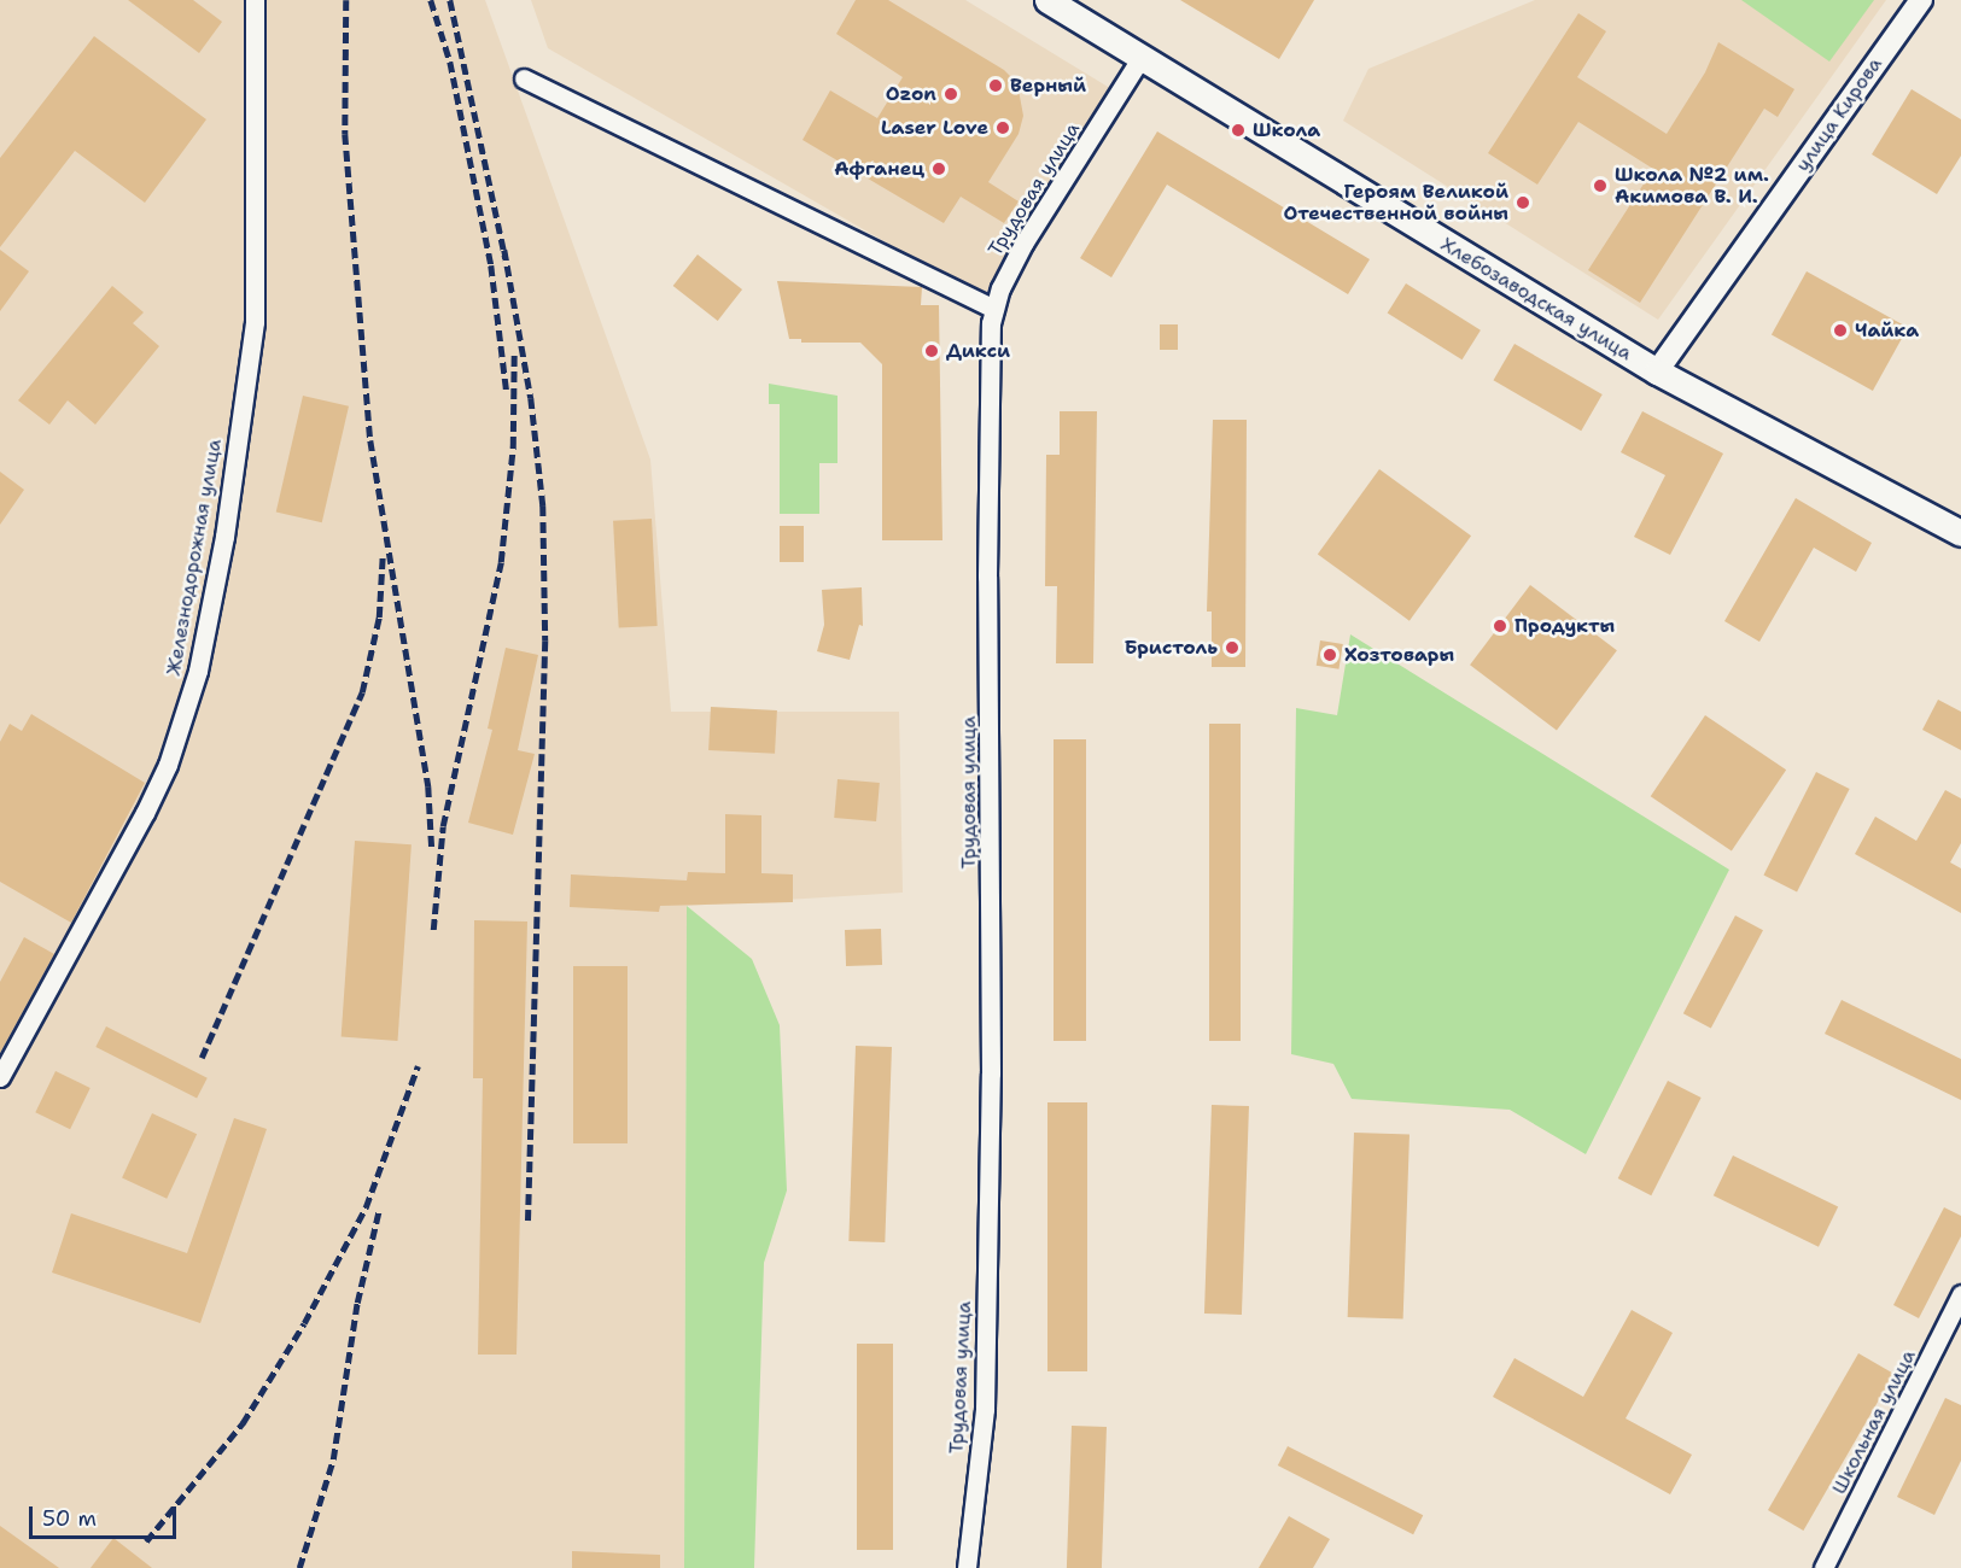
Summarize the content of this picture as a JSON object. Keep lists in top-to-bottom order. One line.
{"streets":{"main road":["Хлебозаводская улица"],"street":["улица Кирова","Трудовая улица","Железнодорожная улица","Школьная улица"]},"crossings":[["улица Кирова","Хлебозаводская улица"],["Трудовая улица","Хлебозаводская улица"]],"places":["Верный","Ozon","Laser Love","Школа","Афганец","Школа №2 им. Акимова В. И.","Героям Великой Отечественной войны","Чайка","Дикси","Продукты","Бристоль","Хозтовары"],"scale_bar":"50 m"}
